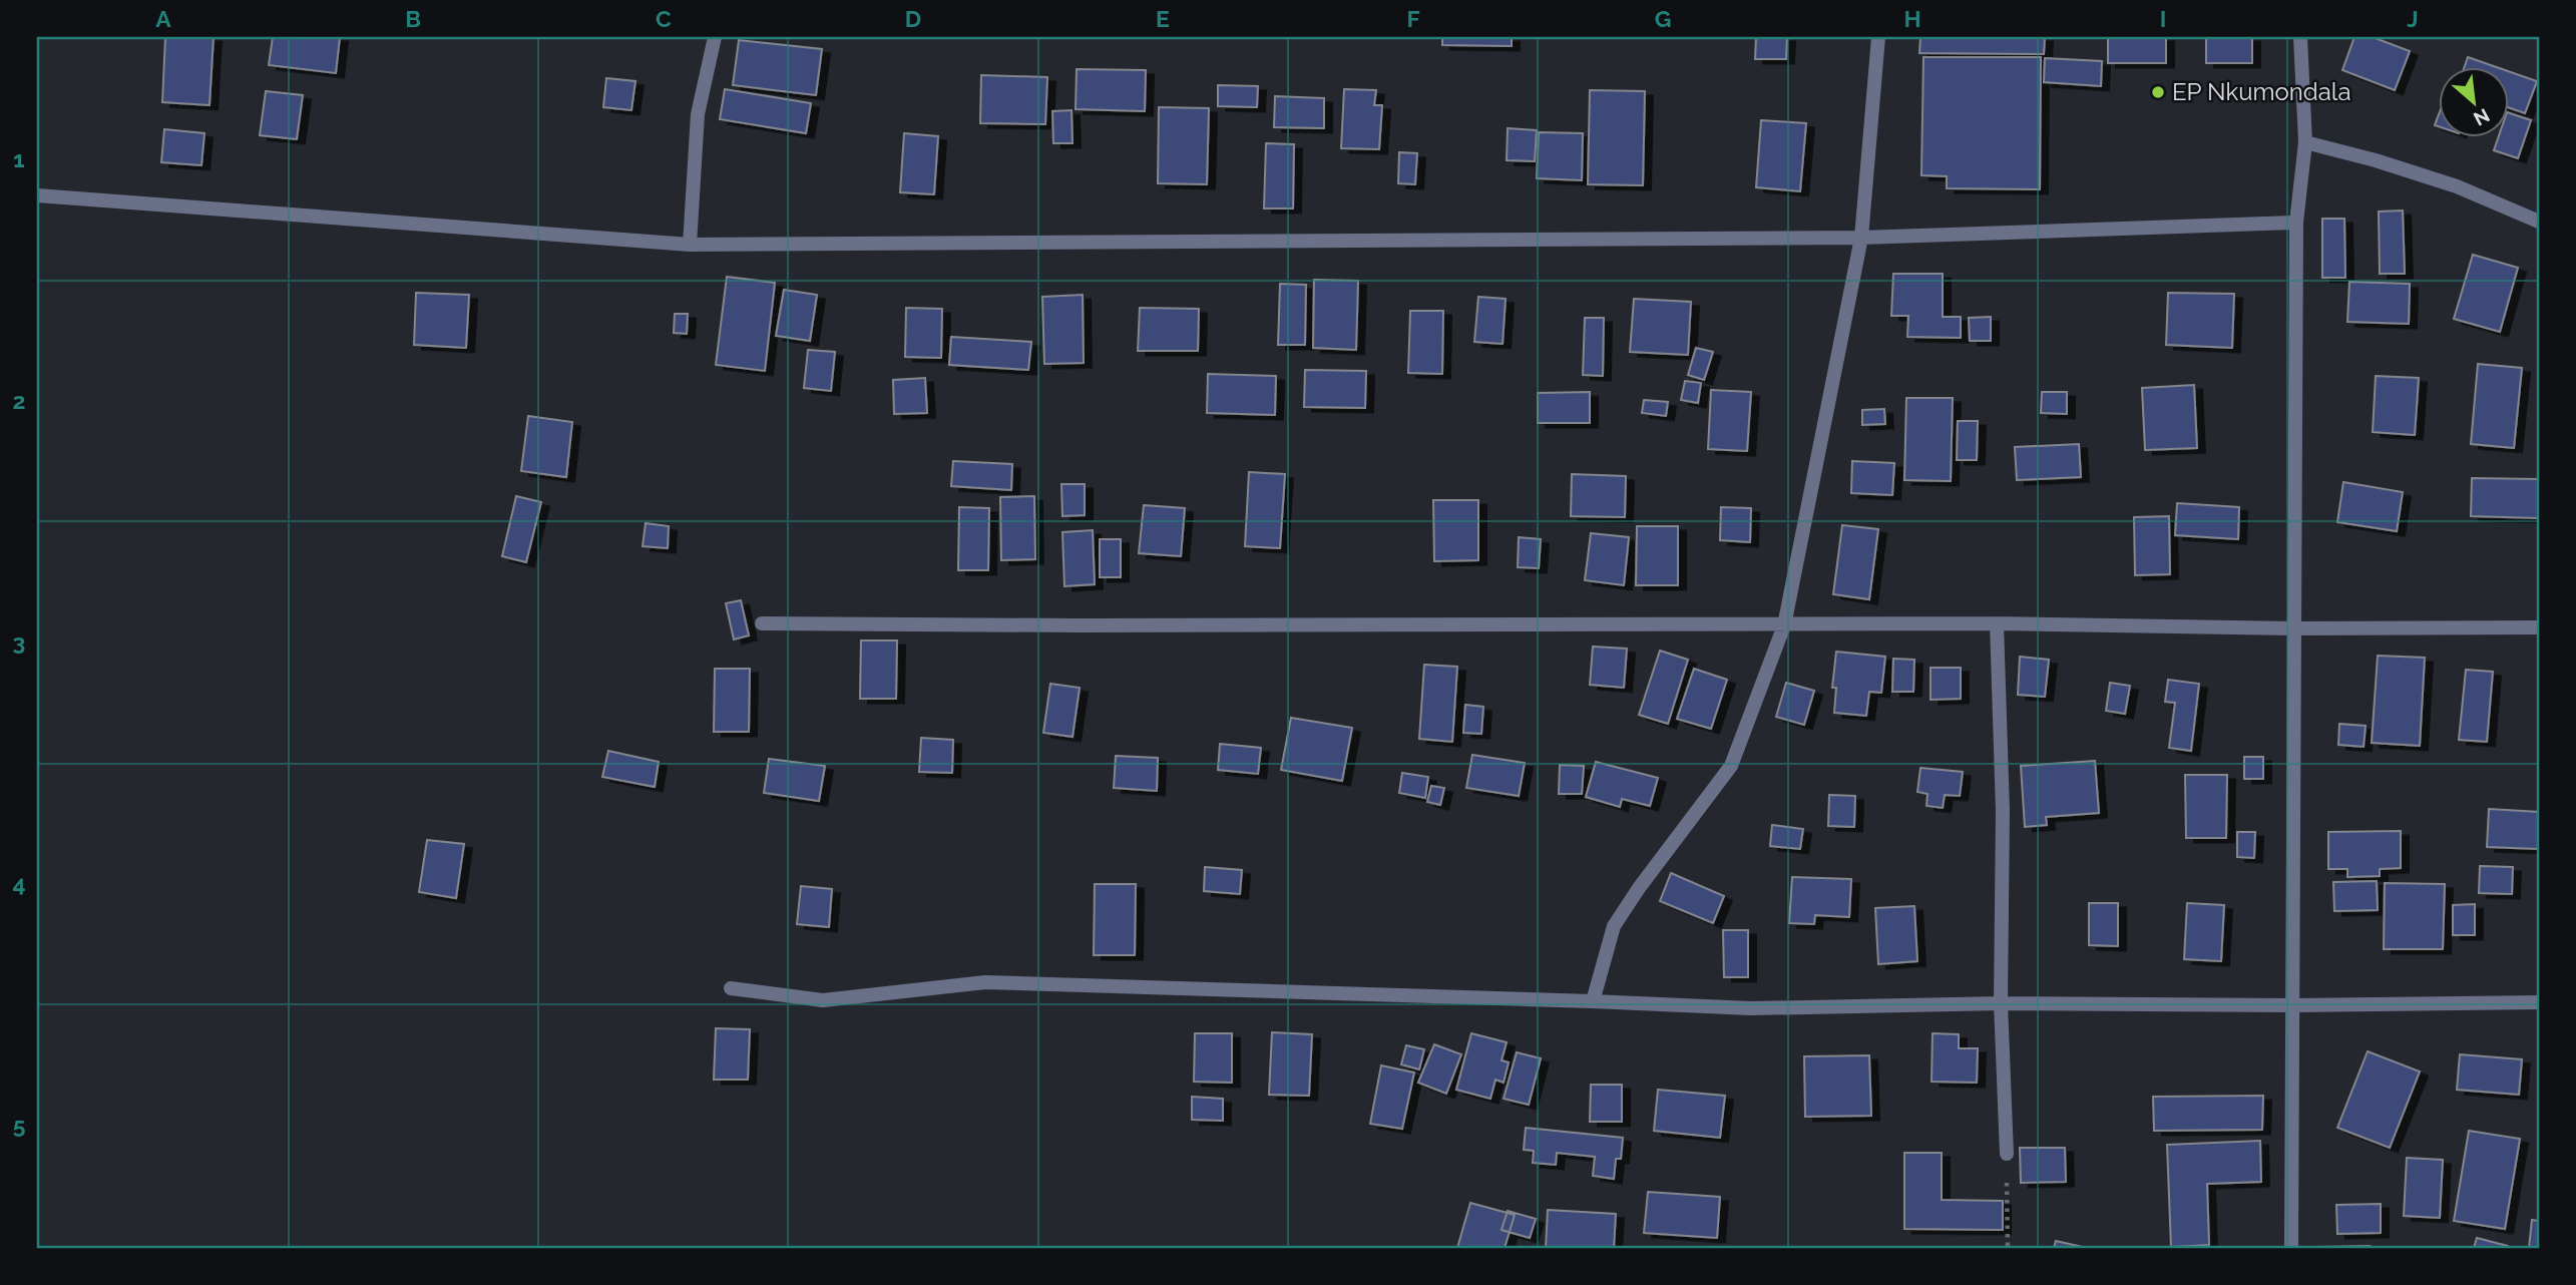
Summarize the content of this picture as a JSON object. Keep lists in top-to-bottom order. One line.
{"places":["EP Nkumondala"],"north":"bottom right","grid":{"columns":["A","B","C","D","E","F","G","H","I","J"],"rows":["1","2","3","4","5"]}}
